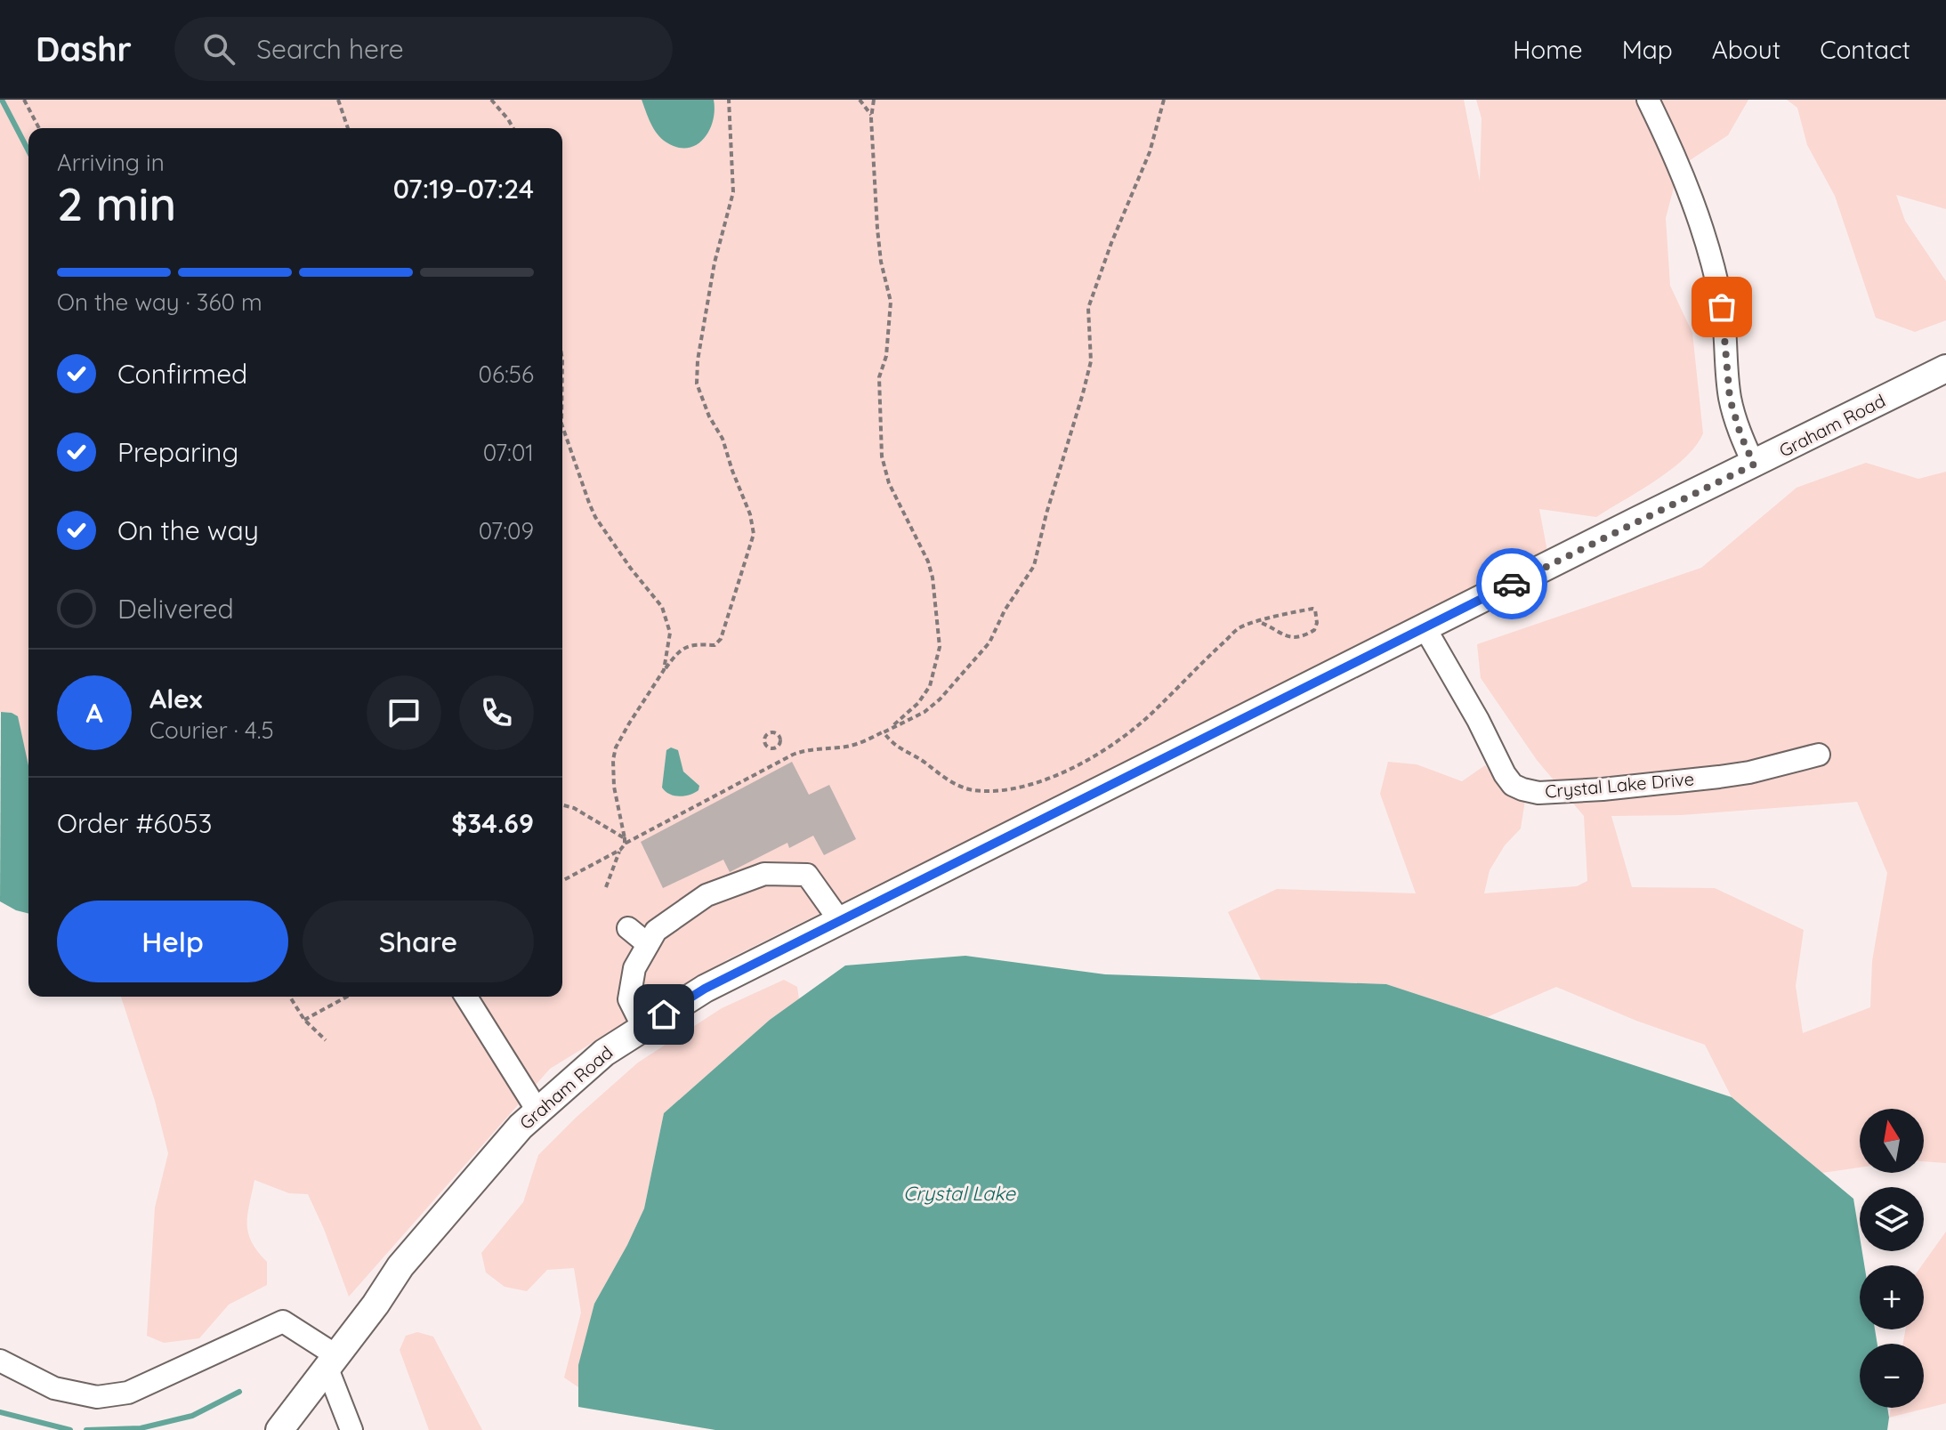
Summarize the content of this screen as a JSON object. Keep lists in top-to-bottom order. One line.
{"streets":{"main road":["Graham Road"],"street":["Crystal Lake Drive"]},"crossings":[["Graham Road","Crystal Lake Drive"]],"water":["Crystal Lake"],"north":"top","page":{"header":"Dashr","search":"Search here","nav":["Home","Map","About","Contact"],"heading":["2 min","Arriving in","07:19–07:24"],"panel":["Alex","Courier · 4.5","Order #6053","$34.69"],"bar":"On the way · 360 m","list":[["Confirmed","06:56"],["Preparing","07:01"],["On the way","07:09"],"Delivered"],"round":"A","buttons":["Help","Share"],"map_buttons":["+","−"]}}
